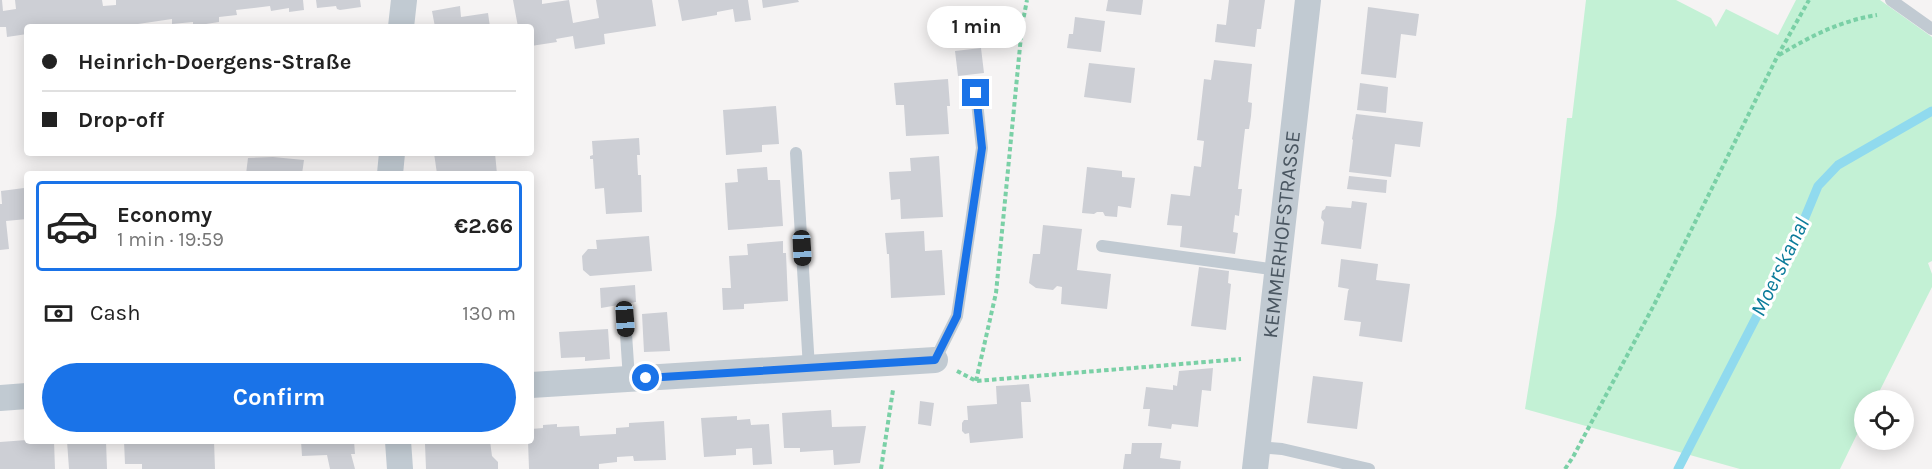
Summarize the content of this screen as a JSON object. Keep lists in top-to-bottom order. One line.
{"streets":{"street":["KEMMERHOFSTRASSE"]},"water":["Moerskanal"],"page":{"bubble":"1 min","banner":["Heinrich-Doergens-Straße","Drop-off"],"list":[{"name":"Economy","note":"1 min · 19:59","value":"€2.66"}],"pay":["Cash","130 m"],"buttons":"Confirm"}}
